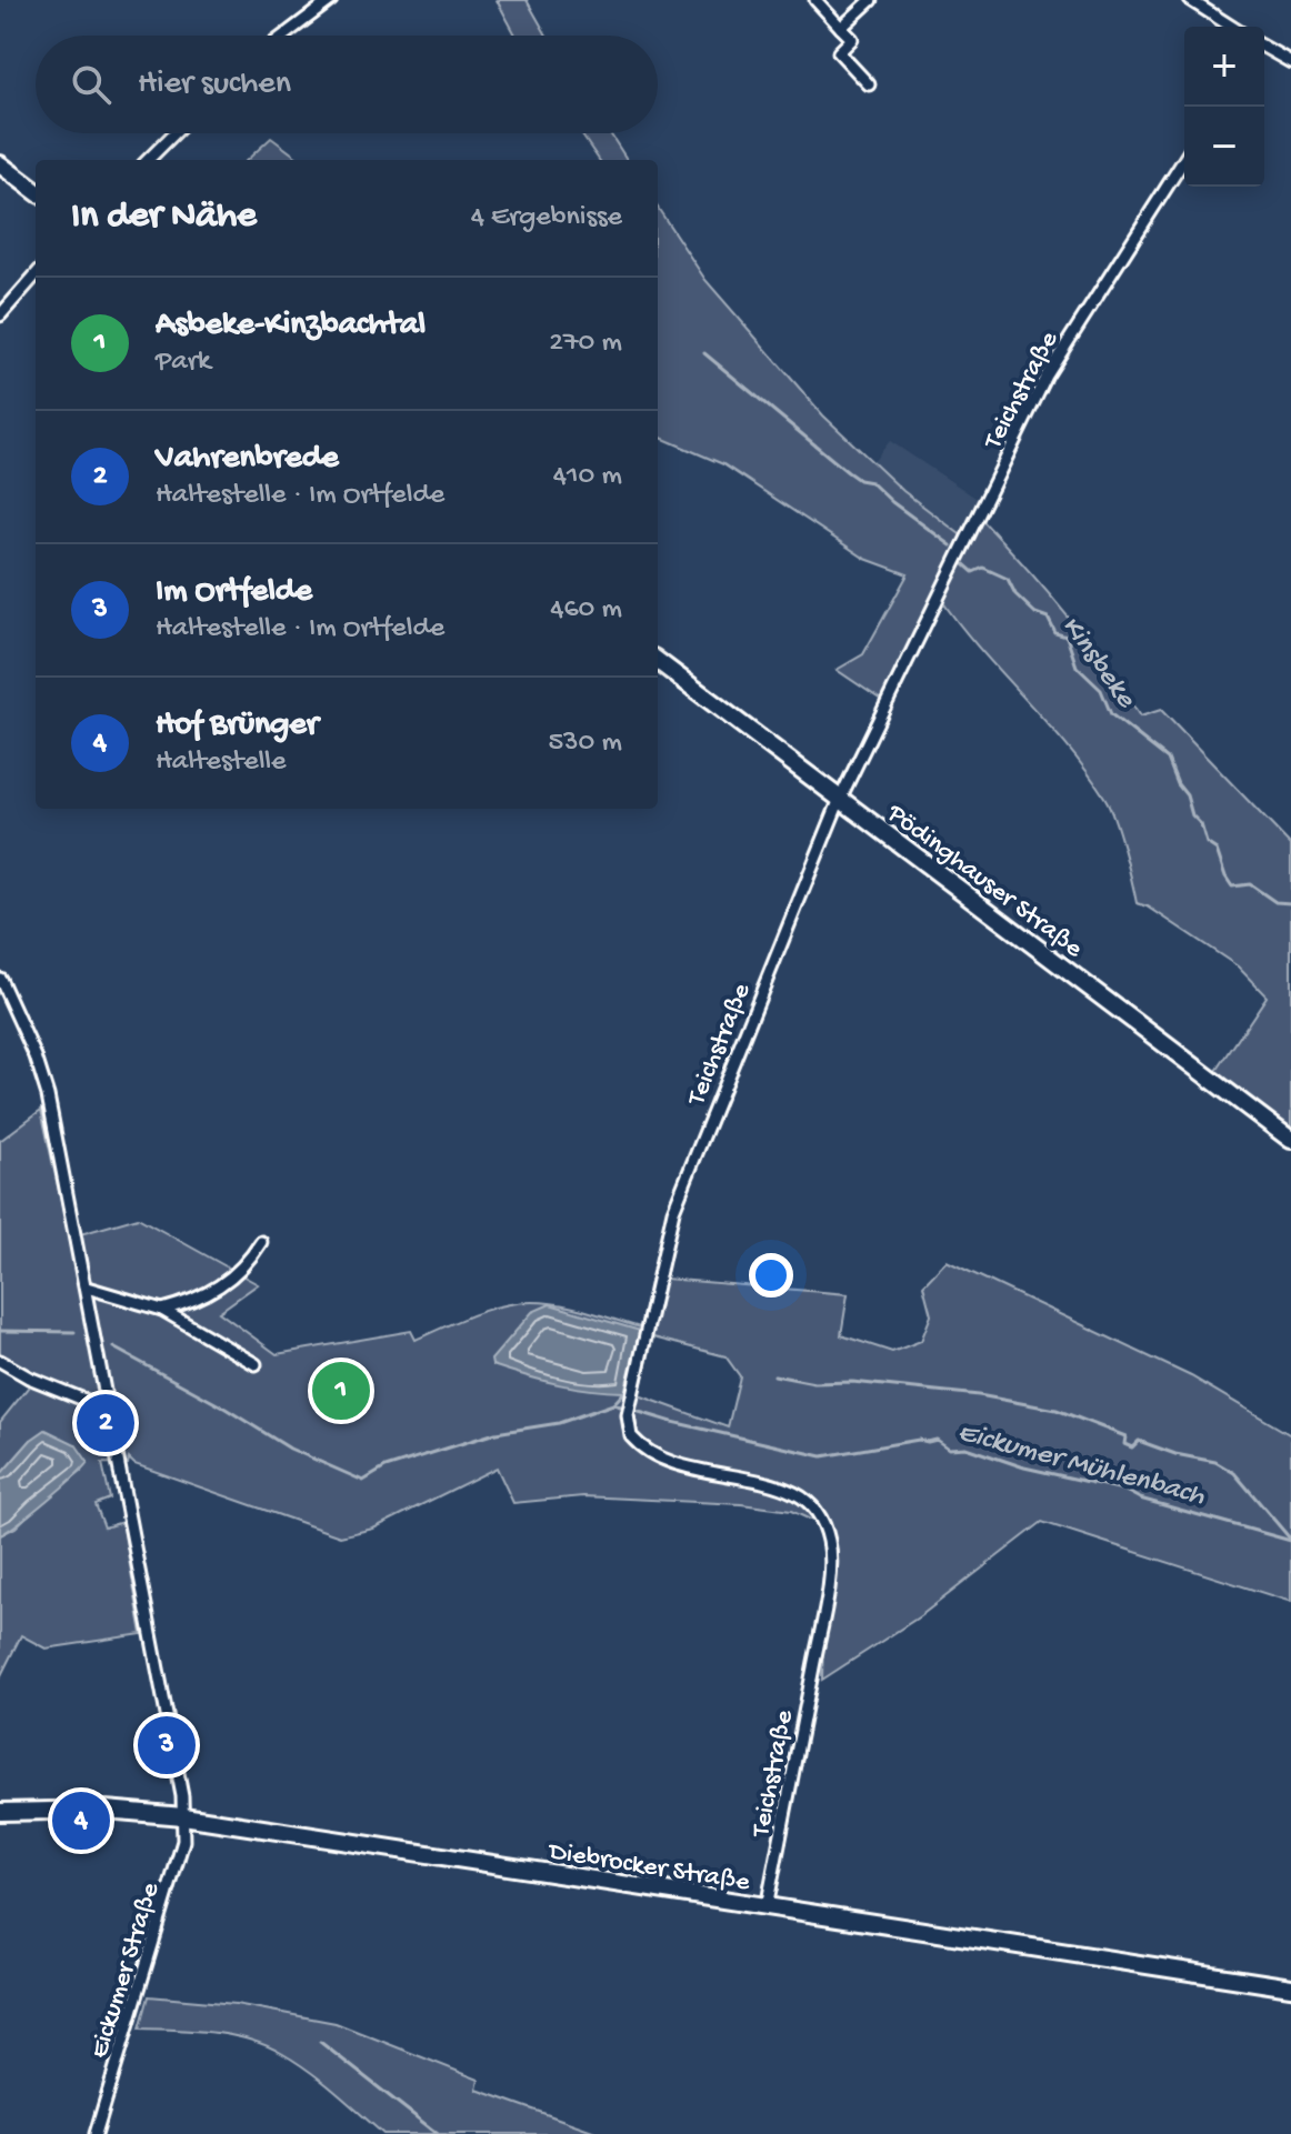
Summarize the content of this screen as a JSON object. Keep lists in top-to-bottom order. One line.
{"streets":{"main road":["Pödinghauser Straße","Diebrocker Straße"],"street":["Teichstraße","Eickumer Straße"]},"crossings":[["Teichstraße","Pödinghauser Straße"],["Teichstraße","Diebrocker Straße"],["Diebrocker Straße","Eickumer Straße"]],"water":["Kinsbeke","Eickumer Mühlenbach"],"page":{"map_buttons":["+","−"],"search":"Hier suchen","heading":["In der Nähe","4 Ergebnisse"],"list":[{"mark":"1","name":"Asbeke-Kinzbachtal","note":"Park","value":"270 m"},{"mark":"2","name":"Vahrenbrede","note":"Haltestelle · Im Ortfelde","value":"410 m"},{"mark":"3","name":"Im Ortfelde","note":"Haltestelle · Im Ortfelde","value":"460 m"},{"mark":"4","name":"Hof Brünger","note":"Haltestelle","value":"530 m"}],"pins":["1","2","3","4"]}}
